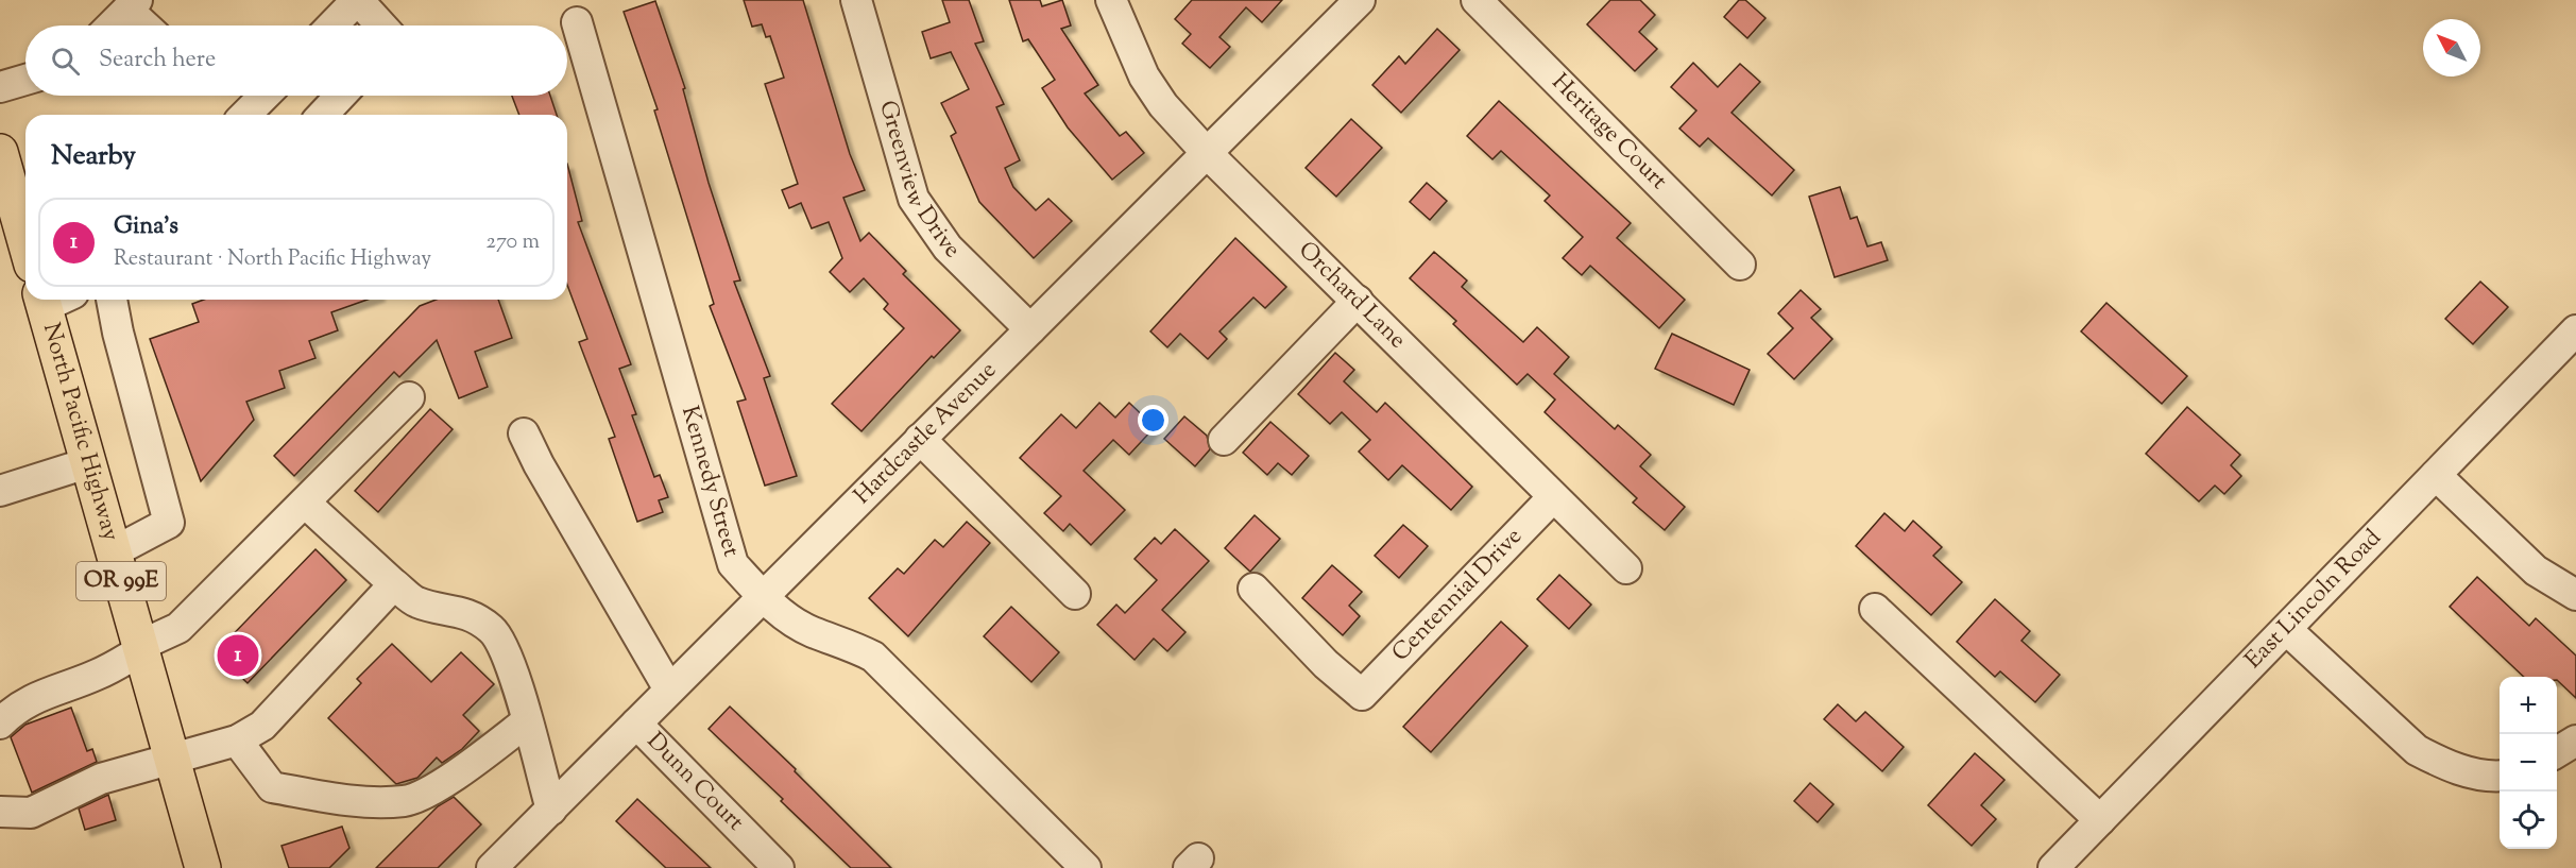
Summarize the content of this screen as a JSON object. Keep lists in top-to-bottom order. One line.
{"streets":{"main road":["North Pacific Highway","OR 99E"],"street":["Heritage Court","Greenview Drive","Orchard Lane","Hardcastle Avenue","Kennedy Street","Centennial Drive","East Lincoln Road","Dunn Court"]},"crossings":[["Greenview Drive","Hardcastle Avenue"],["Orchard Lane","Hardcastle Avenue"],["Orchard Lane","Centennial Drive"],["Hardcastle Avenue","Kennedy Street"],["Hardcastle Avenue","Dunn Court"]],"north":"top left","page":{"search":"Search here","heading":"Nearby","list":[{"mark":"1","name":"Gina's","note":"Restaurant · North Pacific Highway","value":"270 m"}],"pins":"1","map_buttons":["+","−"]}}
